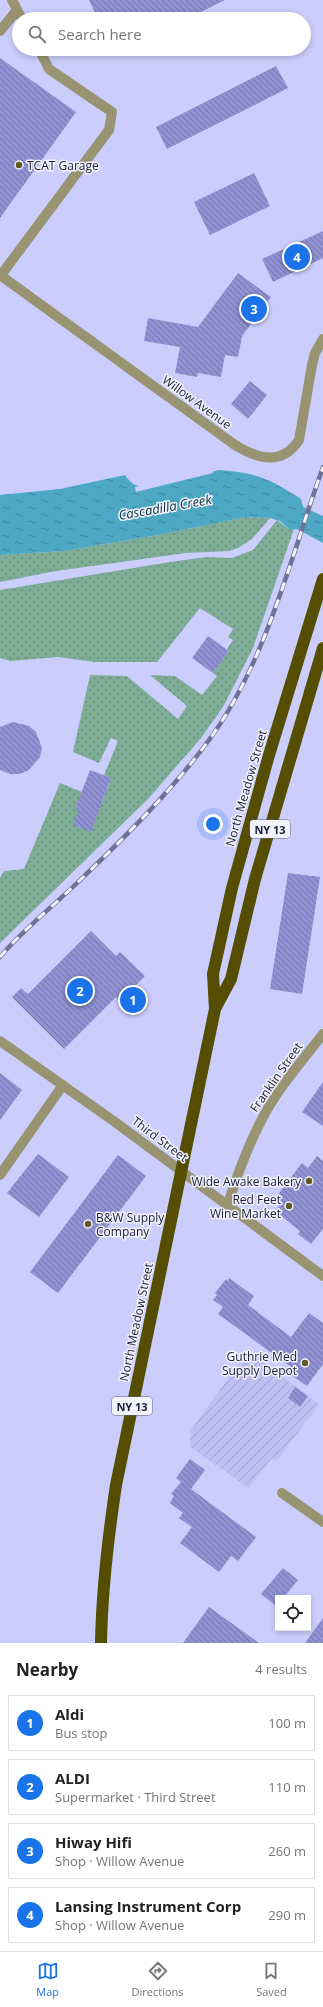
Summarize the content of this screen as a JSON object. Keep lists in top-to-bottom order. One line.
{"streets":{"highway":["North Meadow Street","NY 13"],"street":["Willow Avenue","Franklin Street","Third Street"]},"crossings":[["North Meadow Street","Third Street"],["Franklin Street","Third Street"]],"water":["Cascadilla Creek"],"places":["TCAT Garage","Wide Awake Bakery","Red Feet Wine Market","B&W Supply Company","Guthrie Med Supply Depot"],"page":{"search":"Search here","pins":["4","3","2","1"],"heading":["Nearby","4 results"],"list":[{"mark":"1","name":"Aldi","note":"Bus stop","value":"100 m"},{"mark":"2","name":"ALDI","note":"Supermarket · Third Street","value":"110 m"},{"mark":"3","name":"Hiway Hifi","note":"Shop · Willow Avenue","value":"260 m"},{"mark":"4","name":"Lansing Instrument Corp","note":"Shop · Willow Avenue","value":"290 m"}],"nav":["Map","Directions","Saved"]}}
